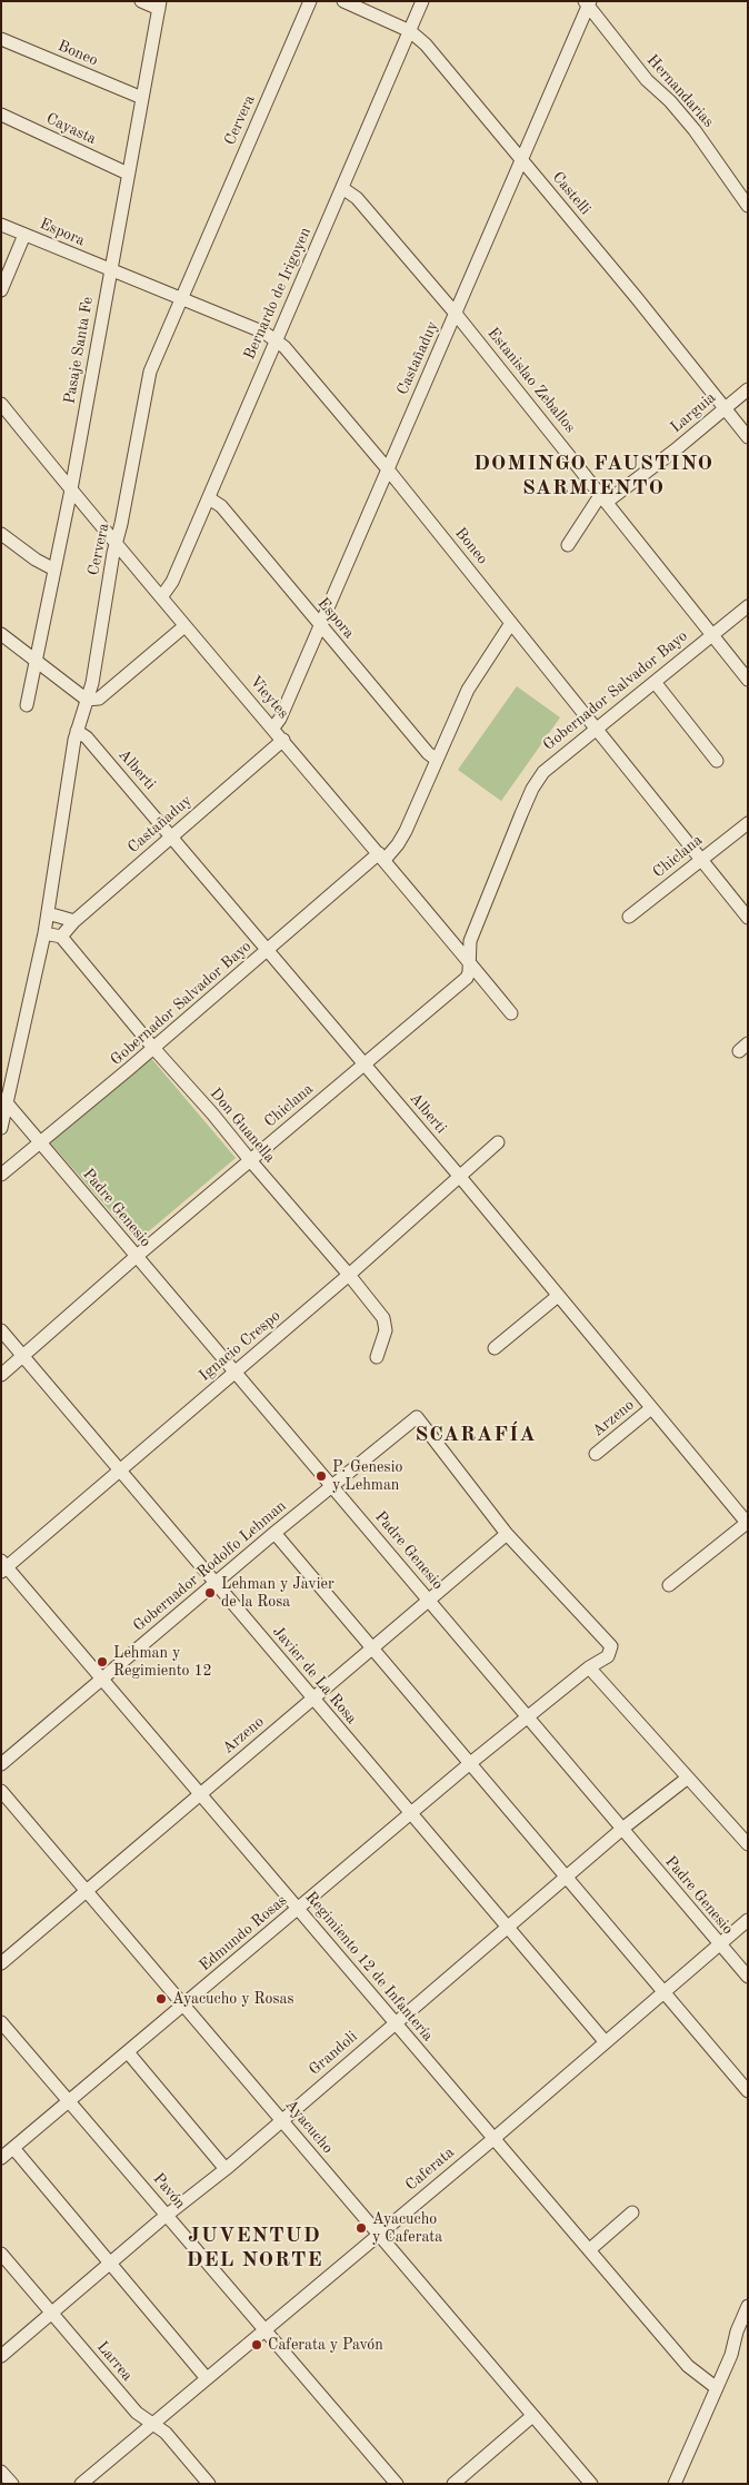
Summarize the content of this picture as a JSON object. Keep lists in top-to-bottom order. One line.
{"streets":{"street":["Boneo","Hernandarias","Cervera","Cayasta","Castelli","Espora","Bernardo de Irigoyen","Pasaje Santa Fe","Castañaduy","Estanislao Zeballos","Larguia","Gobernador Salvador Bayo","Vieytes","Alberti","Chiclana","Don Guanella","Padre Genesio","Ignacio Crespo","Arzeno","Gobernador Rodolfo Lehman","Javier de La Rosa","Edmundo Rosas","Regimiento 12 de Infantería","Grandoli","Ayacucho","Caferata","Pavón","Larrea"]},"crossings":[["Boneo","Cervera"],["Boneo","Espora"],["Boneo","Bernardo de Irigoyen"],["Boneo","Pasaje Santa Fe"],["Boneo","Castañaduy"],["Boneo","Gobernador Salvador Bayo"],["Boneo","Chiclana"],["Hernandarias","Castañaduy"],["Cervera","Vieytes"],["Cervera","Alberti"],["Cervera","Padre Genesio"],["Cayasta","Pasaje Santa Fe"],["Castelli","Bernardo de Irigoyen"],["Castelli","Castañaduy"],["Castelli","Larguia"],["Espora","Bernardo de Irigoyen"],["Espora","Pasaje Santa Fe"],["Espora","Castañaduy"],["Espora","Gobernador Salvador Bayo"],["Bernardo de Irigoyen","Estanislao Zeballos"],["Bernardo de Irigoyen","Vieytes"],["Pasaje Santa Fe","Vieytes"],["Castañaduy","Estanislao Zeballos"],["Castañaduy","Vieytes"],["Castañaduy","Alberti"],["Castañaduy","Don Guanella"],["Estanislao Zeballos","Larguia"],["Estanislao Zeballos","Gobernador Salvador Bayo"],["Gobernador Salvador Bayo","Vieytes"],["Gobernador Salvador Bayo","Alberti"],["Gobernador Salvador Bayo","Chiclana"],["Gobernador Salvador Bayo","Don Guanella"],["Gobernador Salvador Bayo","Padre Genesio"],["Vieytes","Chiclana"],["Alberti","Chiclana"],["Alberti","Ignacio Crespo"],["Alberti","Arzeno"],["Chiclana","Don Guanella"],["Chiclana","Padre Genesio"],["Chiclana","Javier de La Rosa"],["Don Guanella","Ignacio Crespo"],["Padre Genesio","Ignacio Crespo"],["Padre Genesio","Arzeno"],["Padre Genesio","Gobernador Rodolfo Lehman"],["Padre Genesio","Edmundo Rosas"],["Padre Genesio","Grandoli"],["Padre Genesio","Caferata"],["Ignacio Crespo","Javier de La Rosa"],["Ignacio Crespo","Regimiento 12 de Infantería"],["Arzeno","Gobernador Rodolfo Lehman"],["Arzeno","Javier de La Rosa"],["Arzeno","Edmundo Rosas"],["Arzeno","Regimiento 12 de Infantería"],["Arzeno","Ayacucho"],["Gobernador Rodolfo Lehman","Javier de La Rosa"],["Gobernador Rodolfo Lehman","Edmundo Rosas"],["Gobernador Rodolfo Lehman","Regimiento 12 de Infantería"],["Javier de La Rosa","Edmundo Rosas"],["Javier de La Rosa","Grandoli"],["Javier de La Rosa","Caferata"],["Edmundo Rosas","Regimiento 12 de Infantería"],["Edmundo Rosas","Ayacucho"],["Edmundo Rosas","Pavón"],["Regimiento 12 de Infantería","Grandoli"],["Regimiento 12 de Infantería","Caferata"],["Grandoli","Ayacucho"],["Grandoli","Pavón"],["Grandoli","Larrea"],["Ayacucho","Caferata"],["Caferata","Pavón"],["Caferata","Larrea"]],"districts":["DOMINGO FAUSTINO SARMIENTO","SCARAFÍA","JUVENTUD DEL NORTE"],"places":["P. Genesio y Lehman","Lehman y Javier de la Rosa","Lehman y Regimiento 12","Ayacucho y Rosas","Ayacucho y Caferata","Caferata y Pavón"]}
